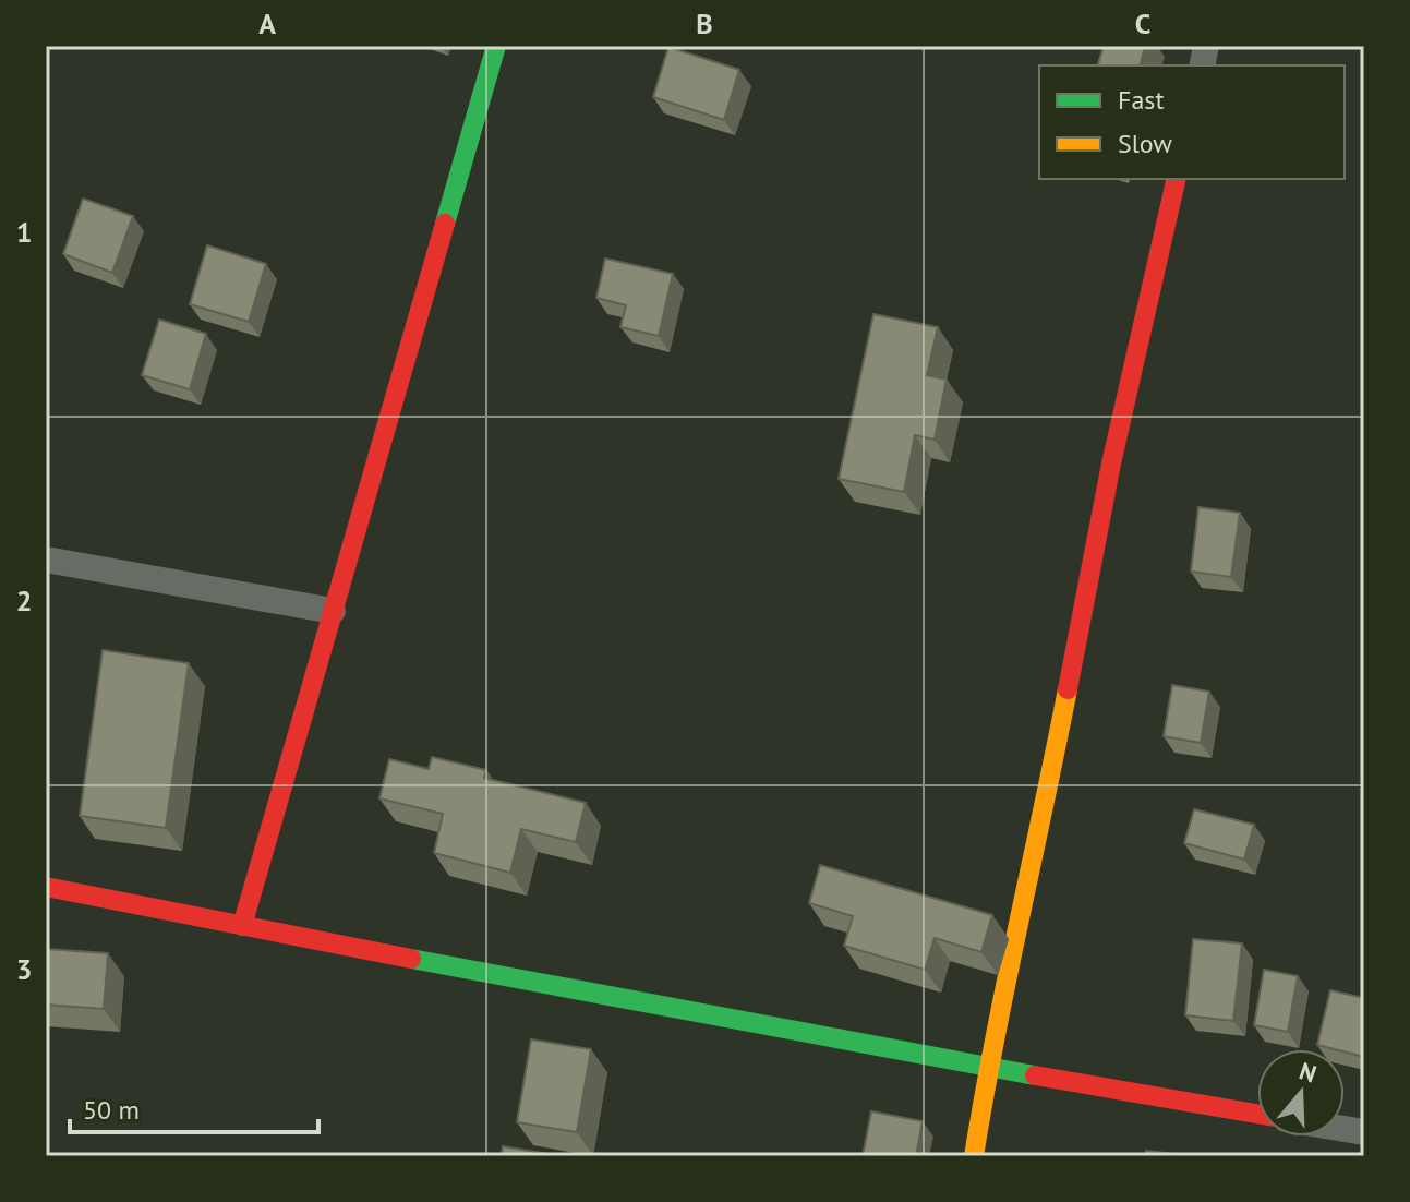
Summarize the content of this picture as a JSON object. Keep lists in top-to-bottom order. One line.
{"legend":["Fast","Slow"],"scale_bar":"50 m","north":"top","grid":{"columns":["A","B","C"],"rows":["1","2","3"]}}
